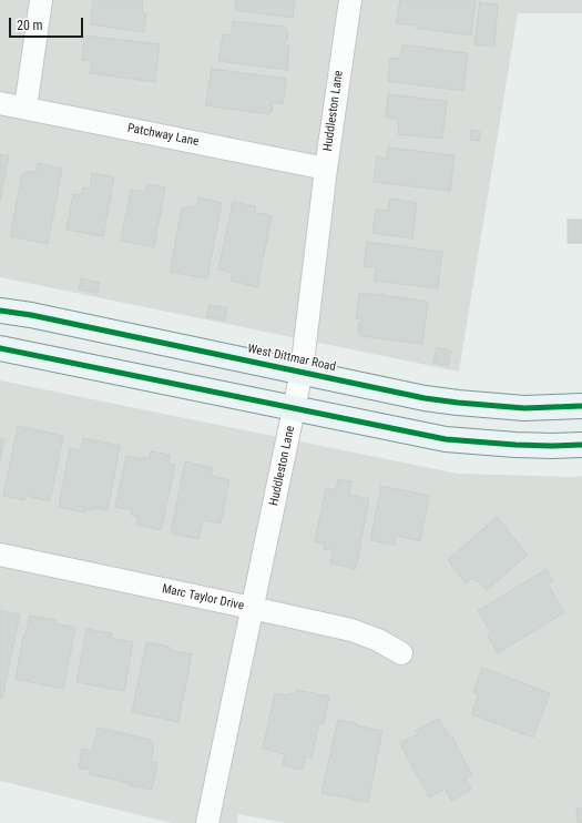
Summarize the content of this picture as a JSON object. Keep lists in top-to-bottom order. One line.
{"streets":{"street":["Huddleston Lane","Patchway Lane","West Dittmar Road","Marc Taylor Drive"]},"crossings":[["Huddleston Lane","Patchway Lane"],["Huddleston Lane","West Dittmar Road"],["Huddleston Lane","Marc Taylor Drive"]],"scale_bar":"20 m"}
